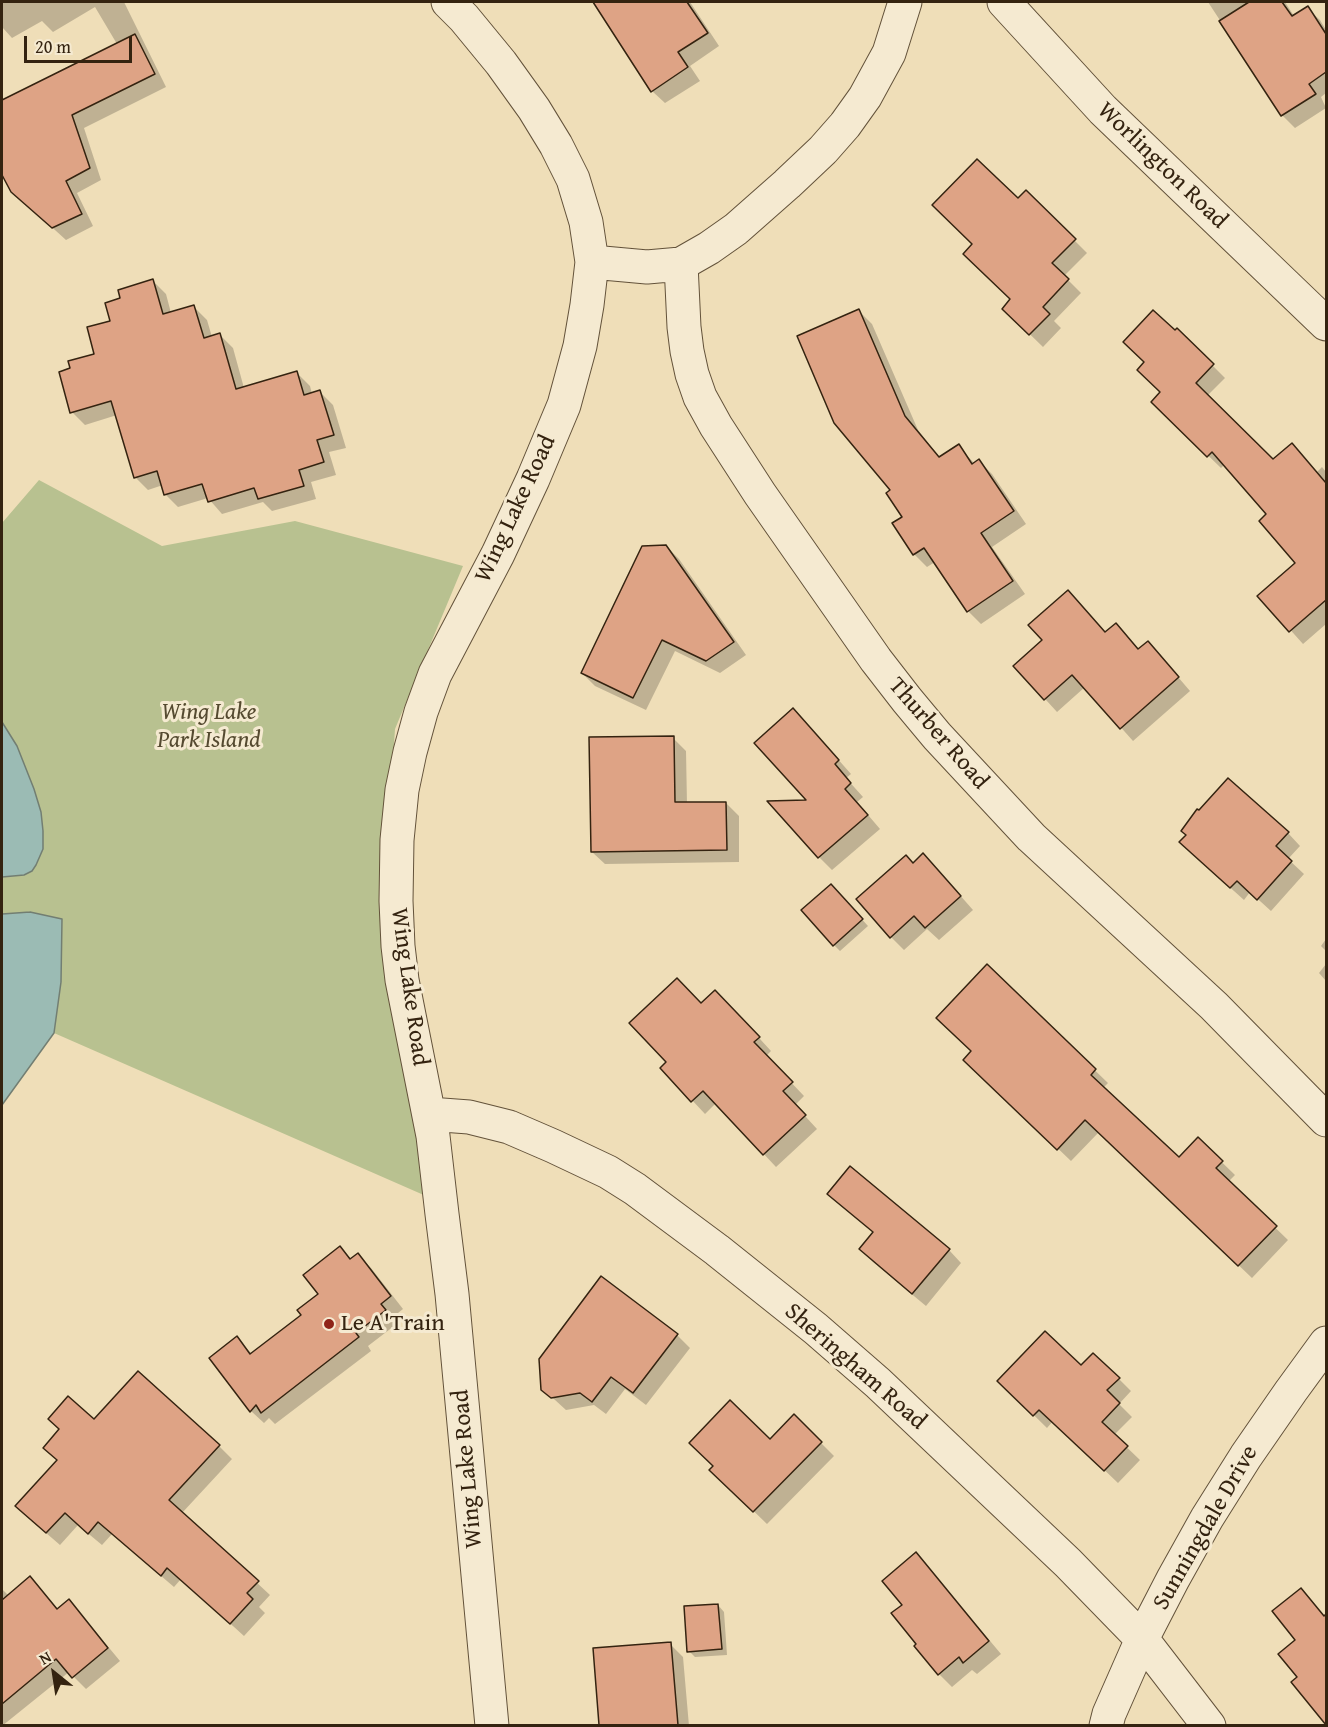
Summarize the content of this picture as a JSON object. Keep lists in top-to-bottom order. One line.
{"streets":{"street":["Worlington Road","Wing Lake Road","Thurber Road","Sheringham Road","Sunningdale Drive"]},"crossings":[["Wing Lake Road","Sheringham Road"],["Sheringham Road","Sunningdale Drive"]],"parks":["Wing Lake Park Island"],"places":["Le A'Train"],"scale_bar":"20 m","north":"top left"}
